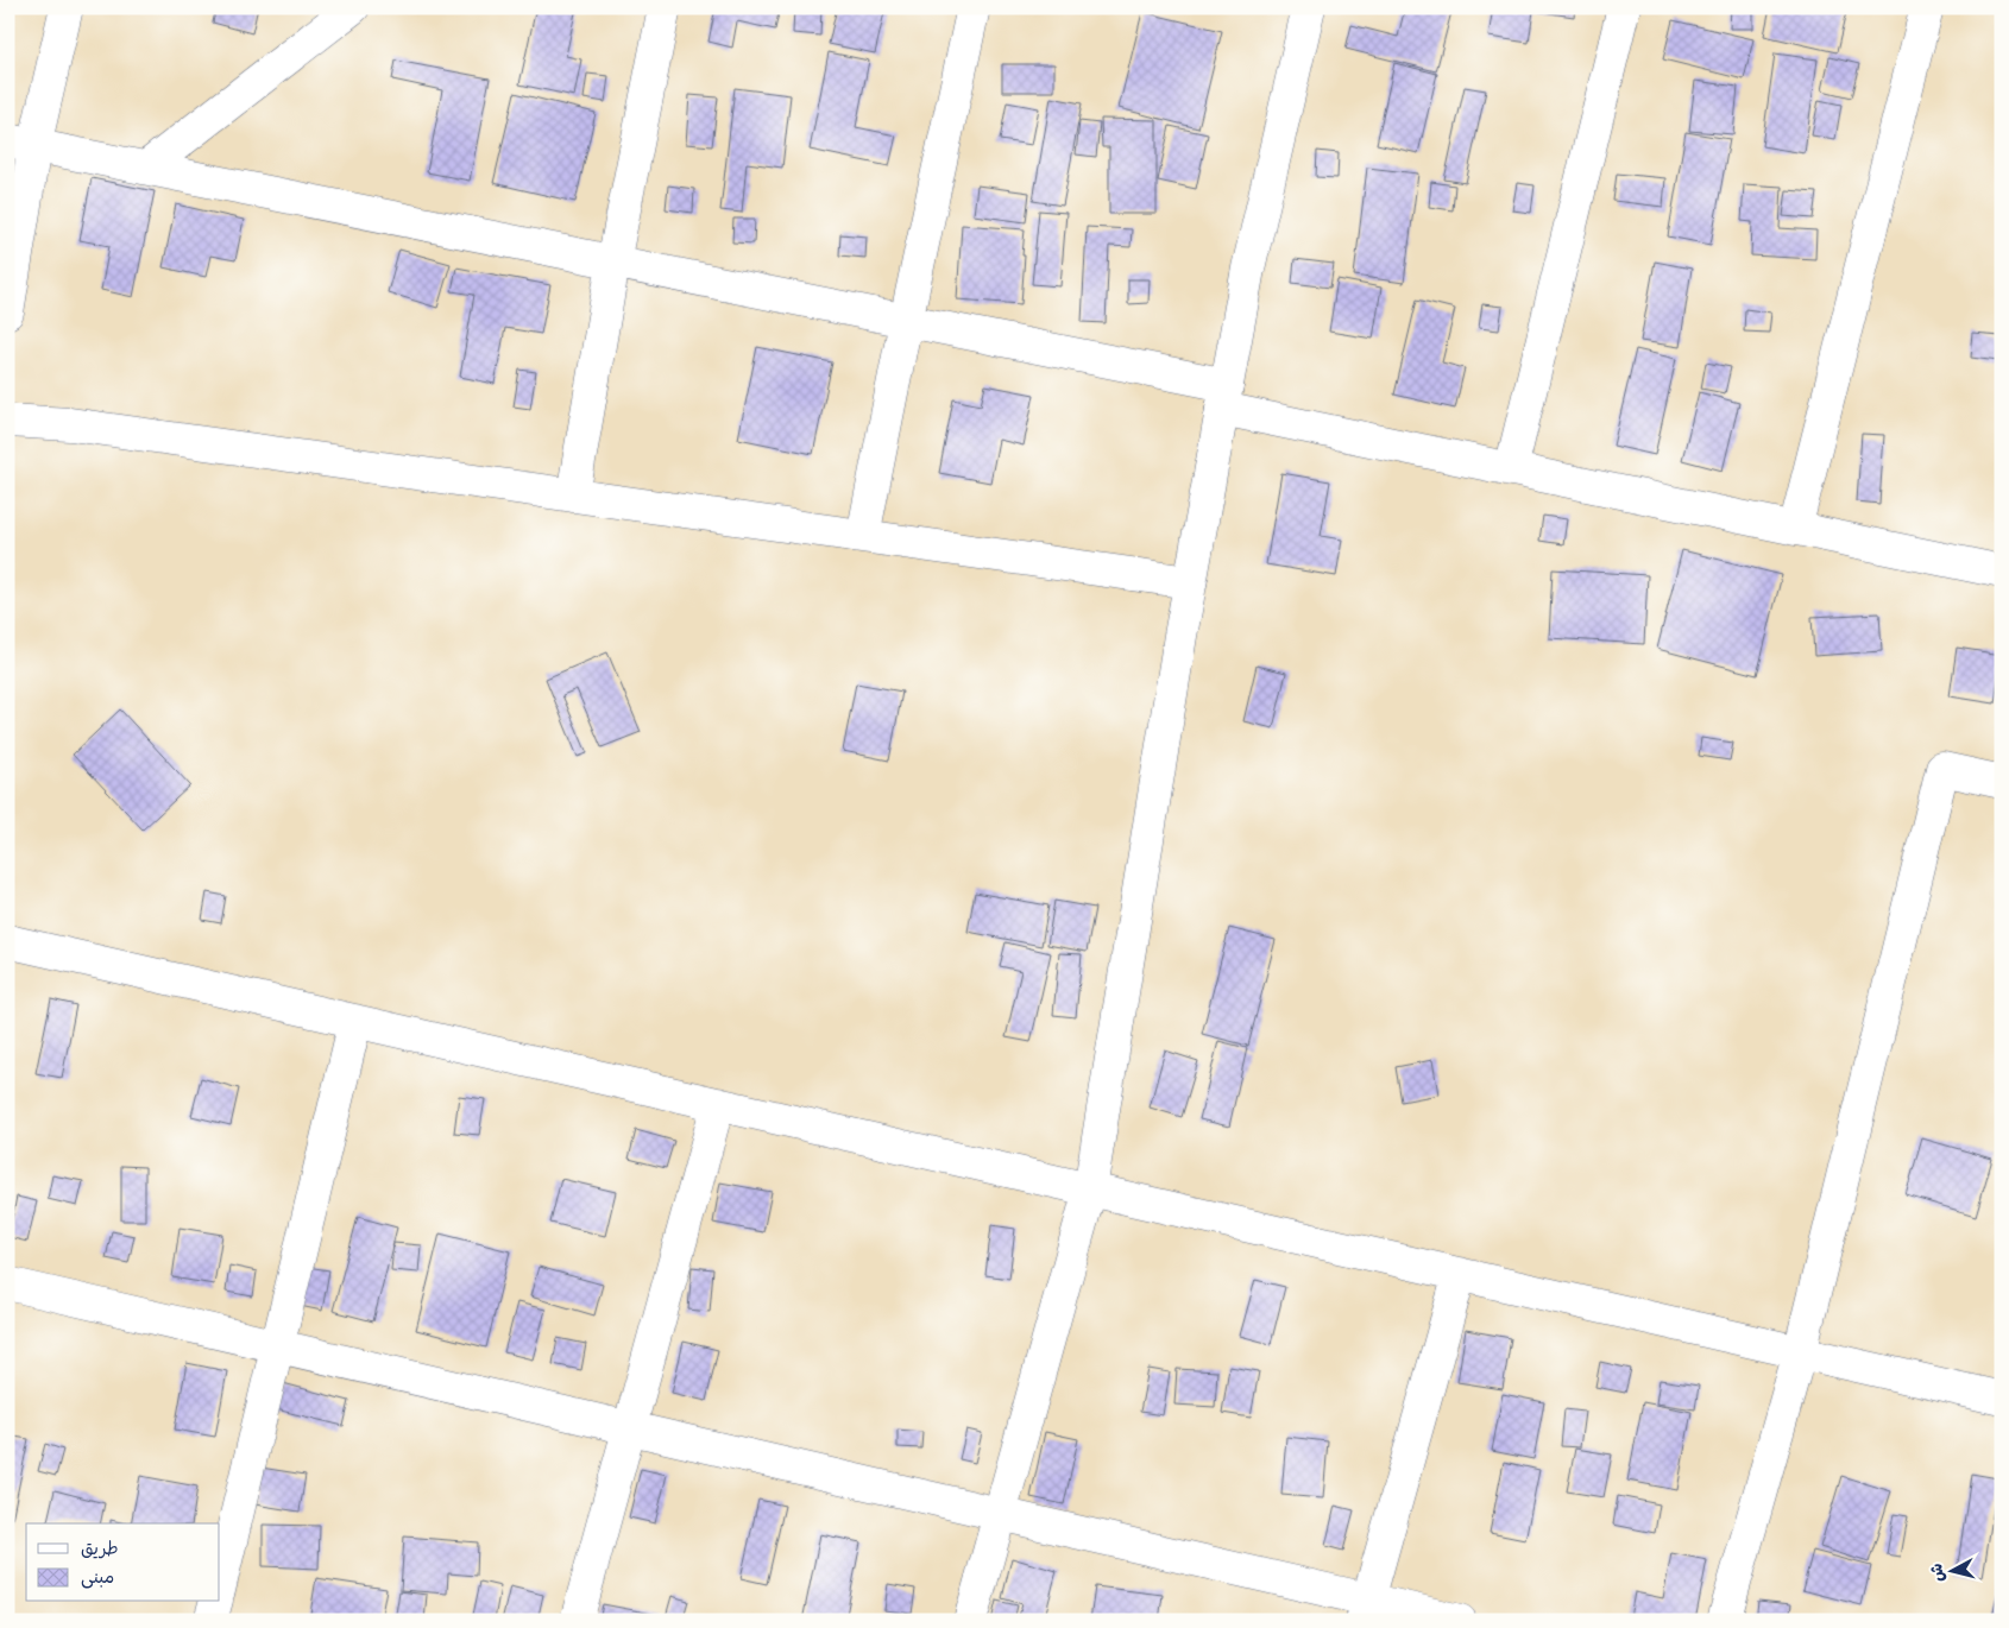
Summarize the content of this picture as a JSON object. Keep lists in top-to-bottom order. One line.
{"legend":["طريق","مبنى"],"north":"left"}
